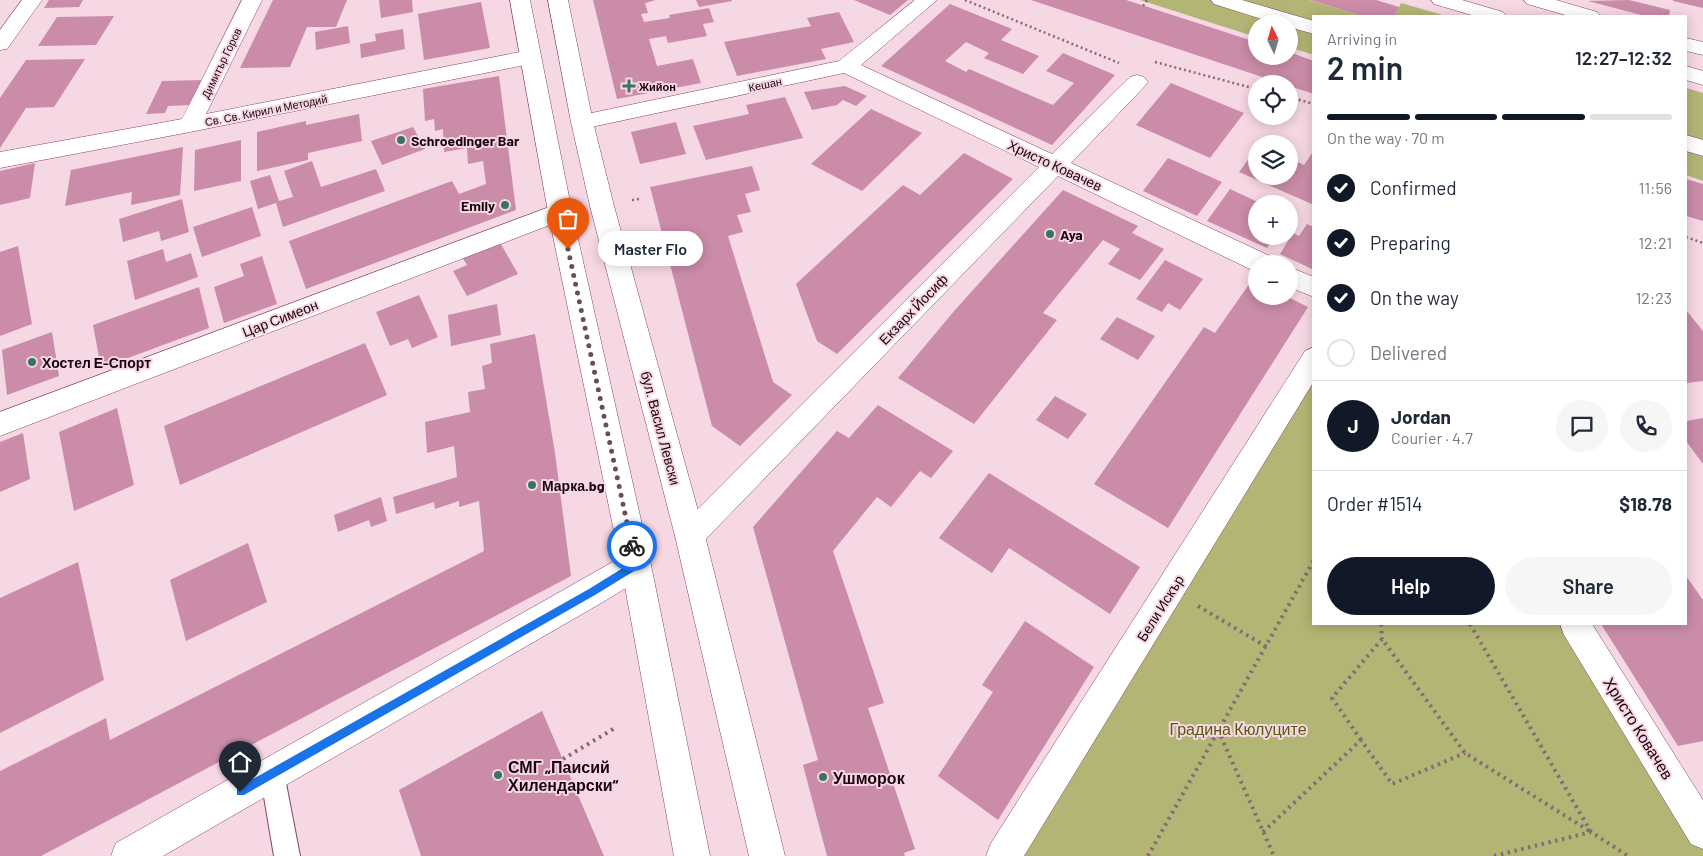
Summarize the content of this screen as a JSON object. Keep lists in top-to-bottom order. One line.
{"streets":{"street":["Димитър Горов","Кешан","Св. Св. Кирил и Методий","Христо Ковачев","Екзарх Йосиф","Цар Симеон","бул. Васил Левски","Бели Искър"]},"crossings":[["Димитър Горов","Св. Св. Кирил и Методий"],["Кешан","Христо Ковачев"],["Кешан","бул. Васил Левски"],["Христо Ковачев","Екзарх Йосиф"],["Екзарх Йосиф","бул. Васил Левски"]],"parks":["Градина Кюлуците"],"places":{"health":["Жийон"],"other":["Schroedinger Bar","Emily","Aya","Master Flo","Хостел Е-Спорт","Марка.bg","СМГ „Паисий Хилендарски“","Ушморок"]},"north":"top","page":{"map_buttons":["+","−"],"heading":["2 min","Arriving in","12:27–12:32"],"panel":["Jordan","Courier · 4.7","Order #1514","$18.78"],"bar":"On the way · 70 m","list":[["Confirmed","11:56"],["Preparing","12:21"],["On the way","12:23"],"Delivered"],"bubble":"Master Flo","round":"J","buttons":["Help","Share"]}}
